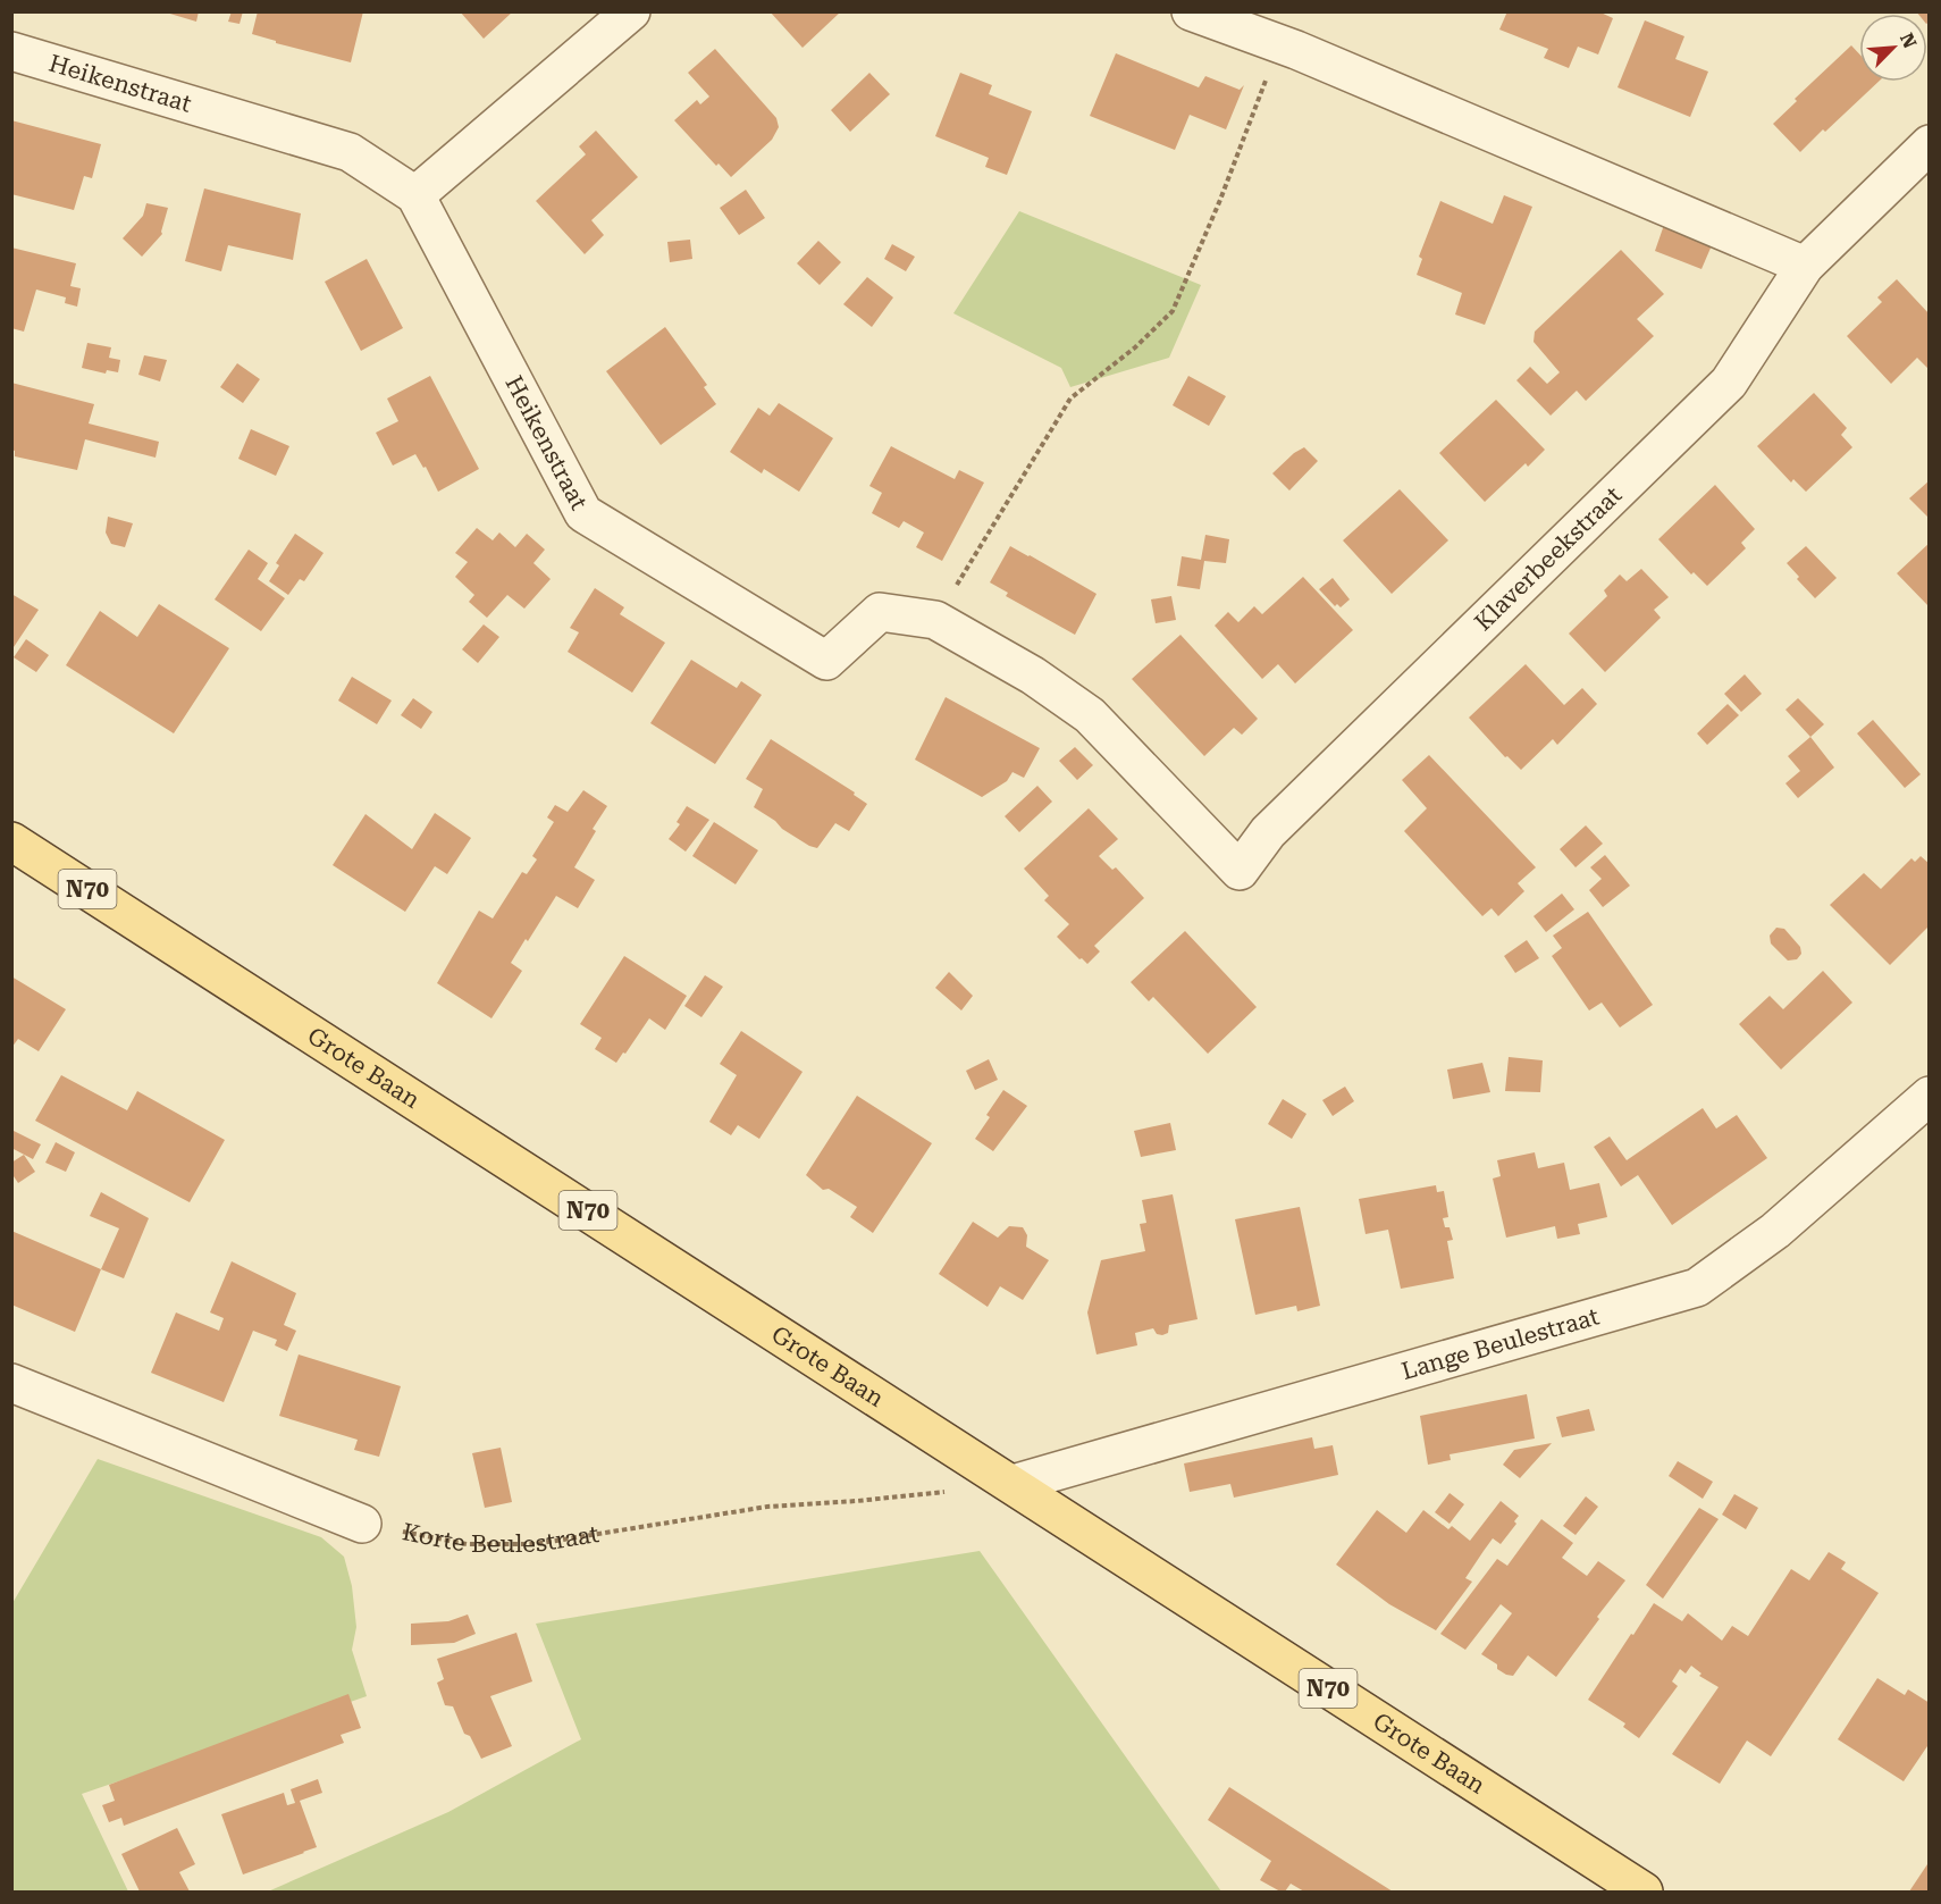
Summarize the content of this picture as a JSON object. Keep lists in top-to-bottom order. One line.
{"streets":{"main road":["N70","Grote Baan"],"street":["Heikenstraat","Klaverbeekstraat","Lange Beulestraat"],"path":["Korte Beulestraat"]},"crossings":[["Heikenstraat","Klaverbeekstraat"],["Grote Baan","Lange Beulestraat"]],"north":"top right"}
